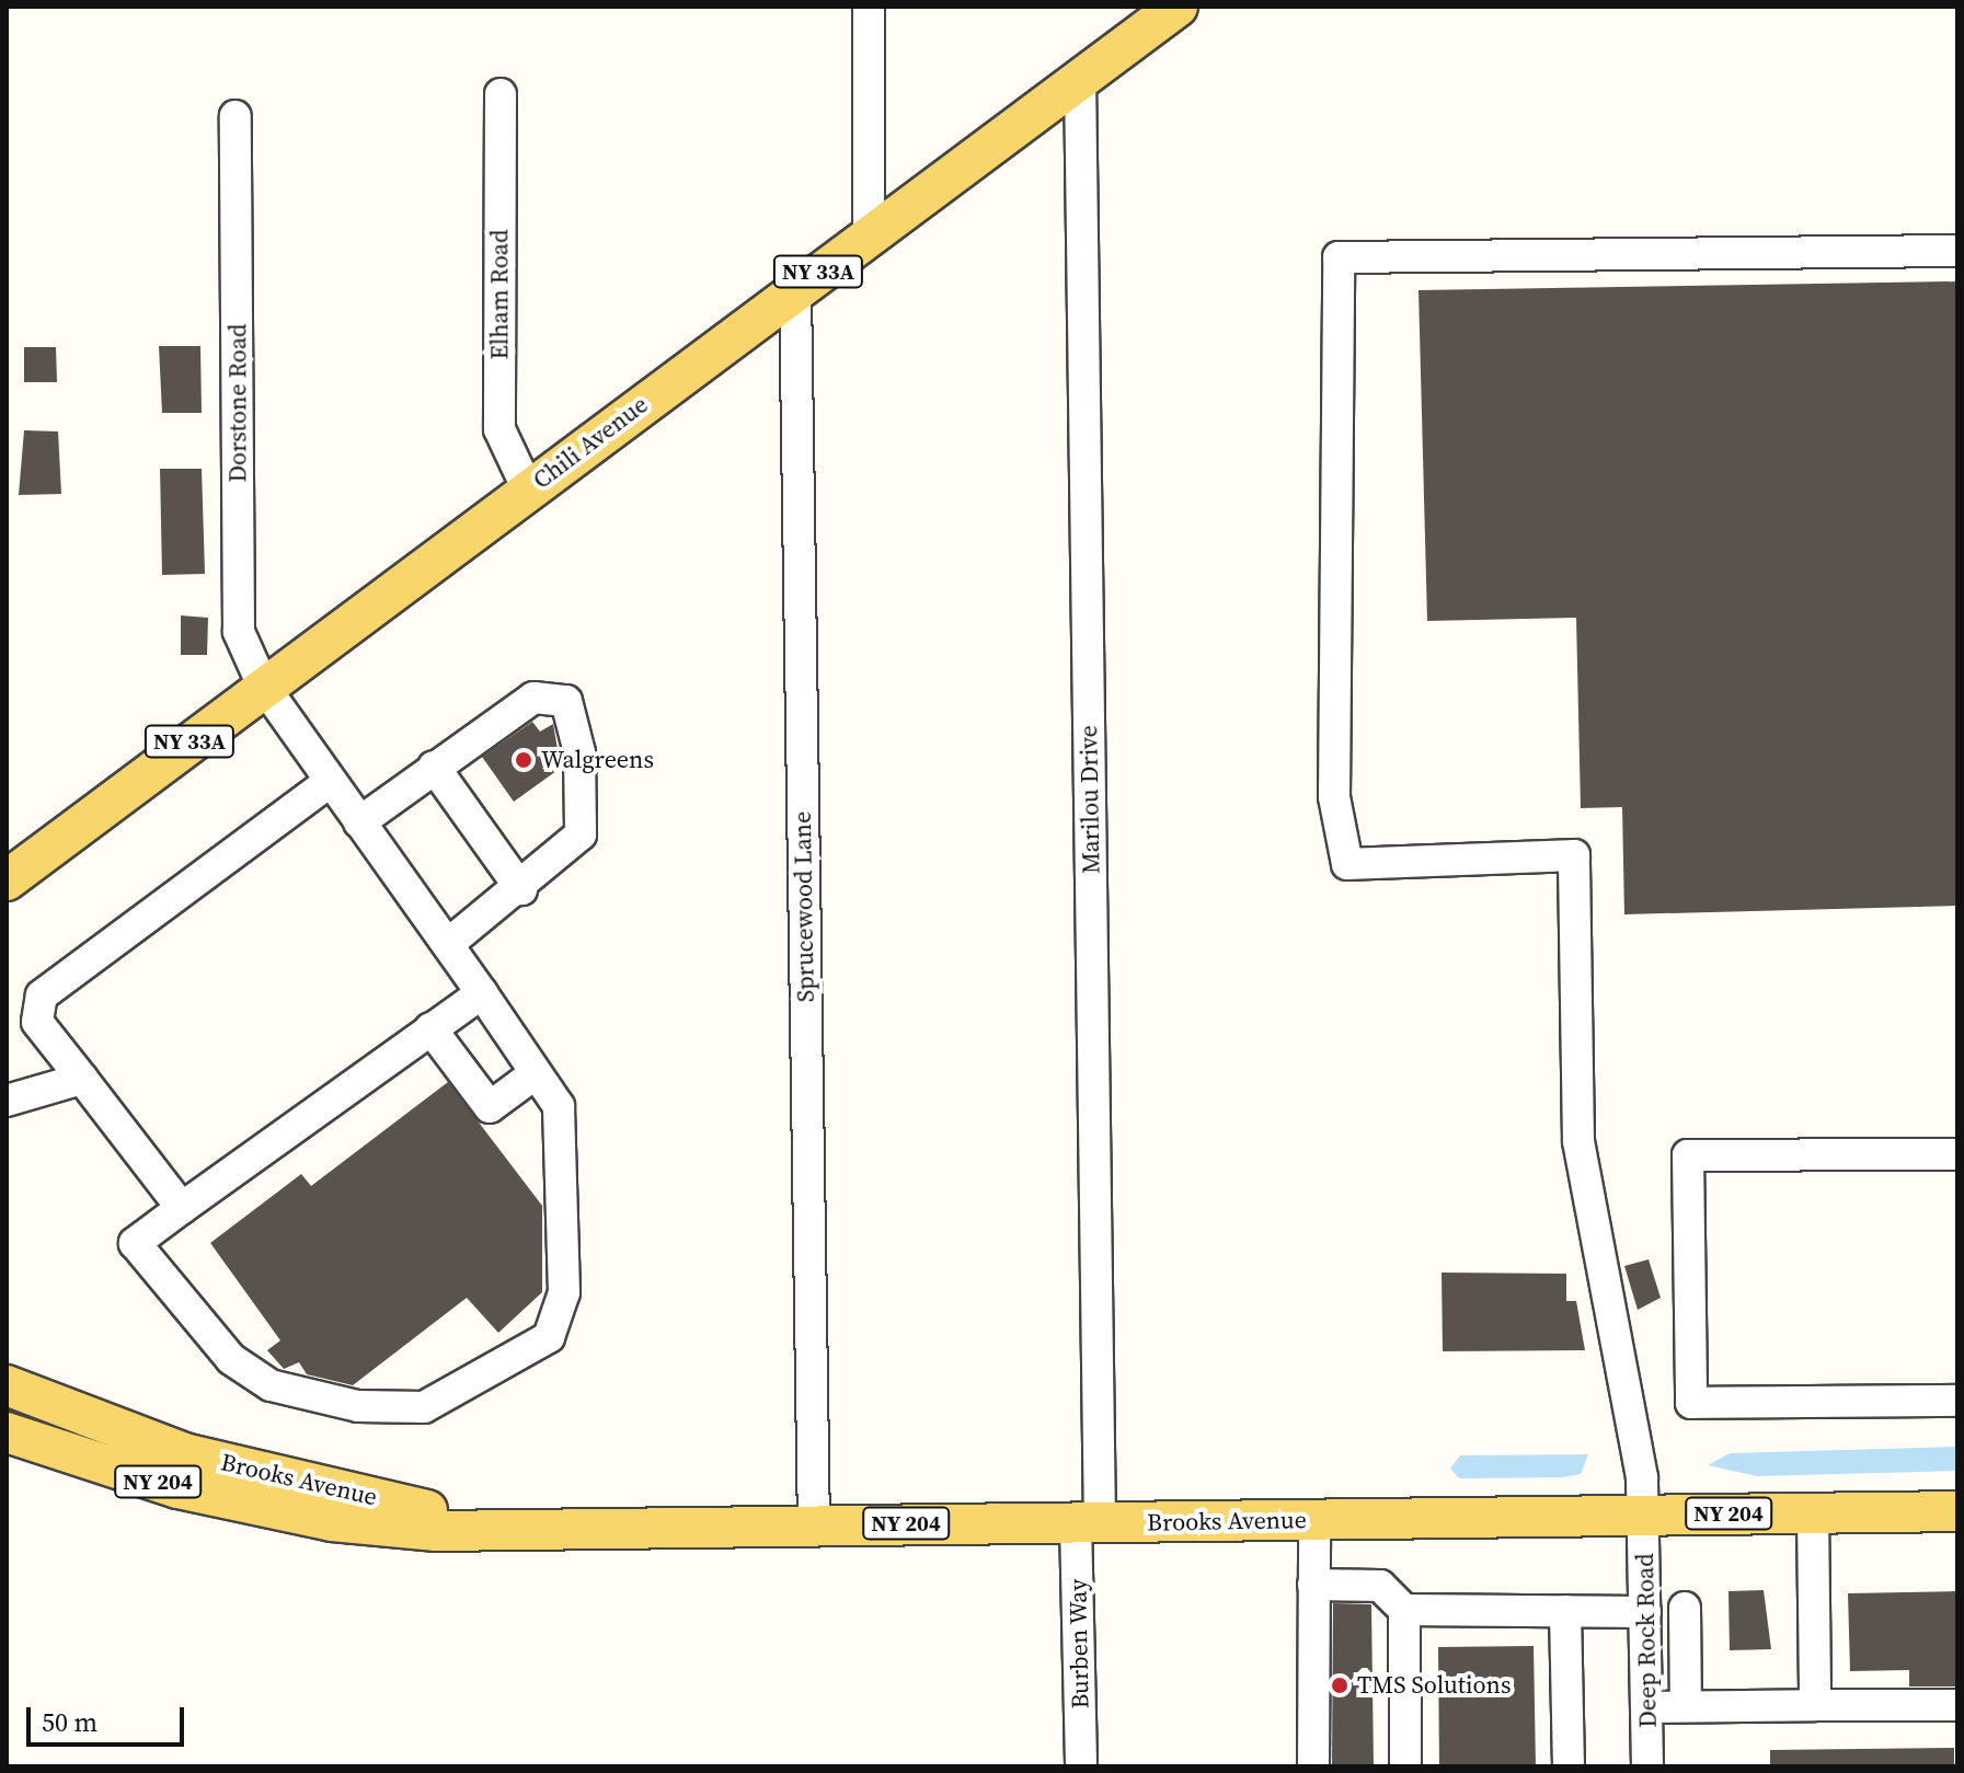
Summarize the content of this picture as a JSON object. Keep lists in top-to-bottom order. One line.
{"streets":{"main road":["NY 33A","Chili Avenue","Brooks Avenue","NY 204"],"street":["Elham Road","Dorstone Road","Marilou Drive","Sprucewood Lane","Deep Rock Road","Burben Way"]},"crossings":[["Elham Road","Chili Avenue"],["Dorstone Road","Chili Avenue"],["Chili Avenue","Marilou Drive"],["Chili Avenue","Sprucewood Lane"],["Marilou Drive","Brooks Avenue"],["Marilou Drive","Burben Way"],["Sprucewood Lane","Brooks Avenue"],["Brooks Avenue","Deep Rock Road"],["Brooks Avenue","Burben Way"]],"places":["Walgreens","TMS Solutions"],"scale_bar":"50 m"}
